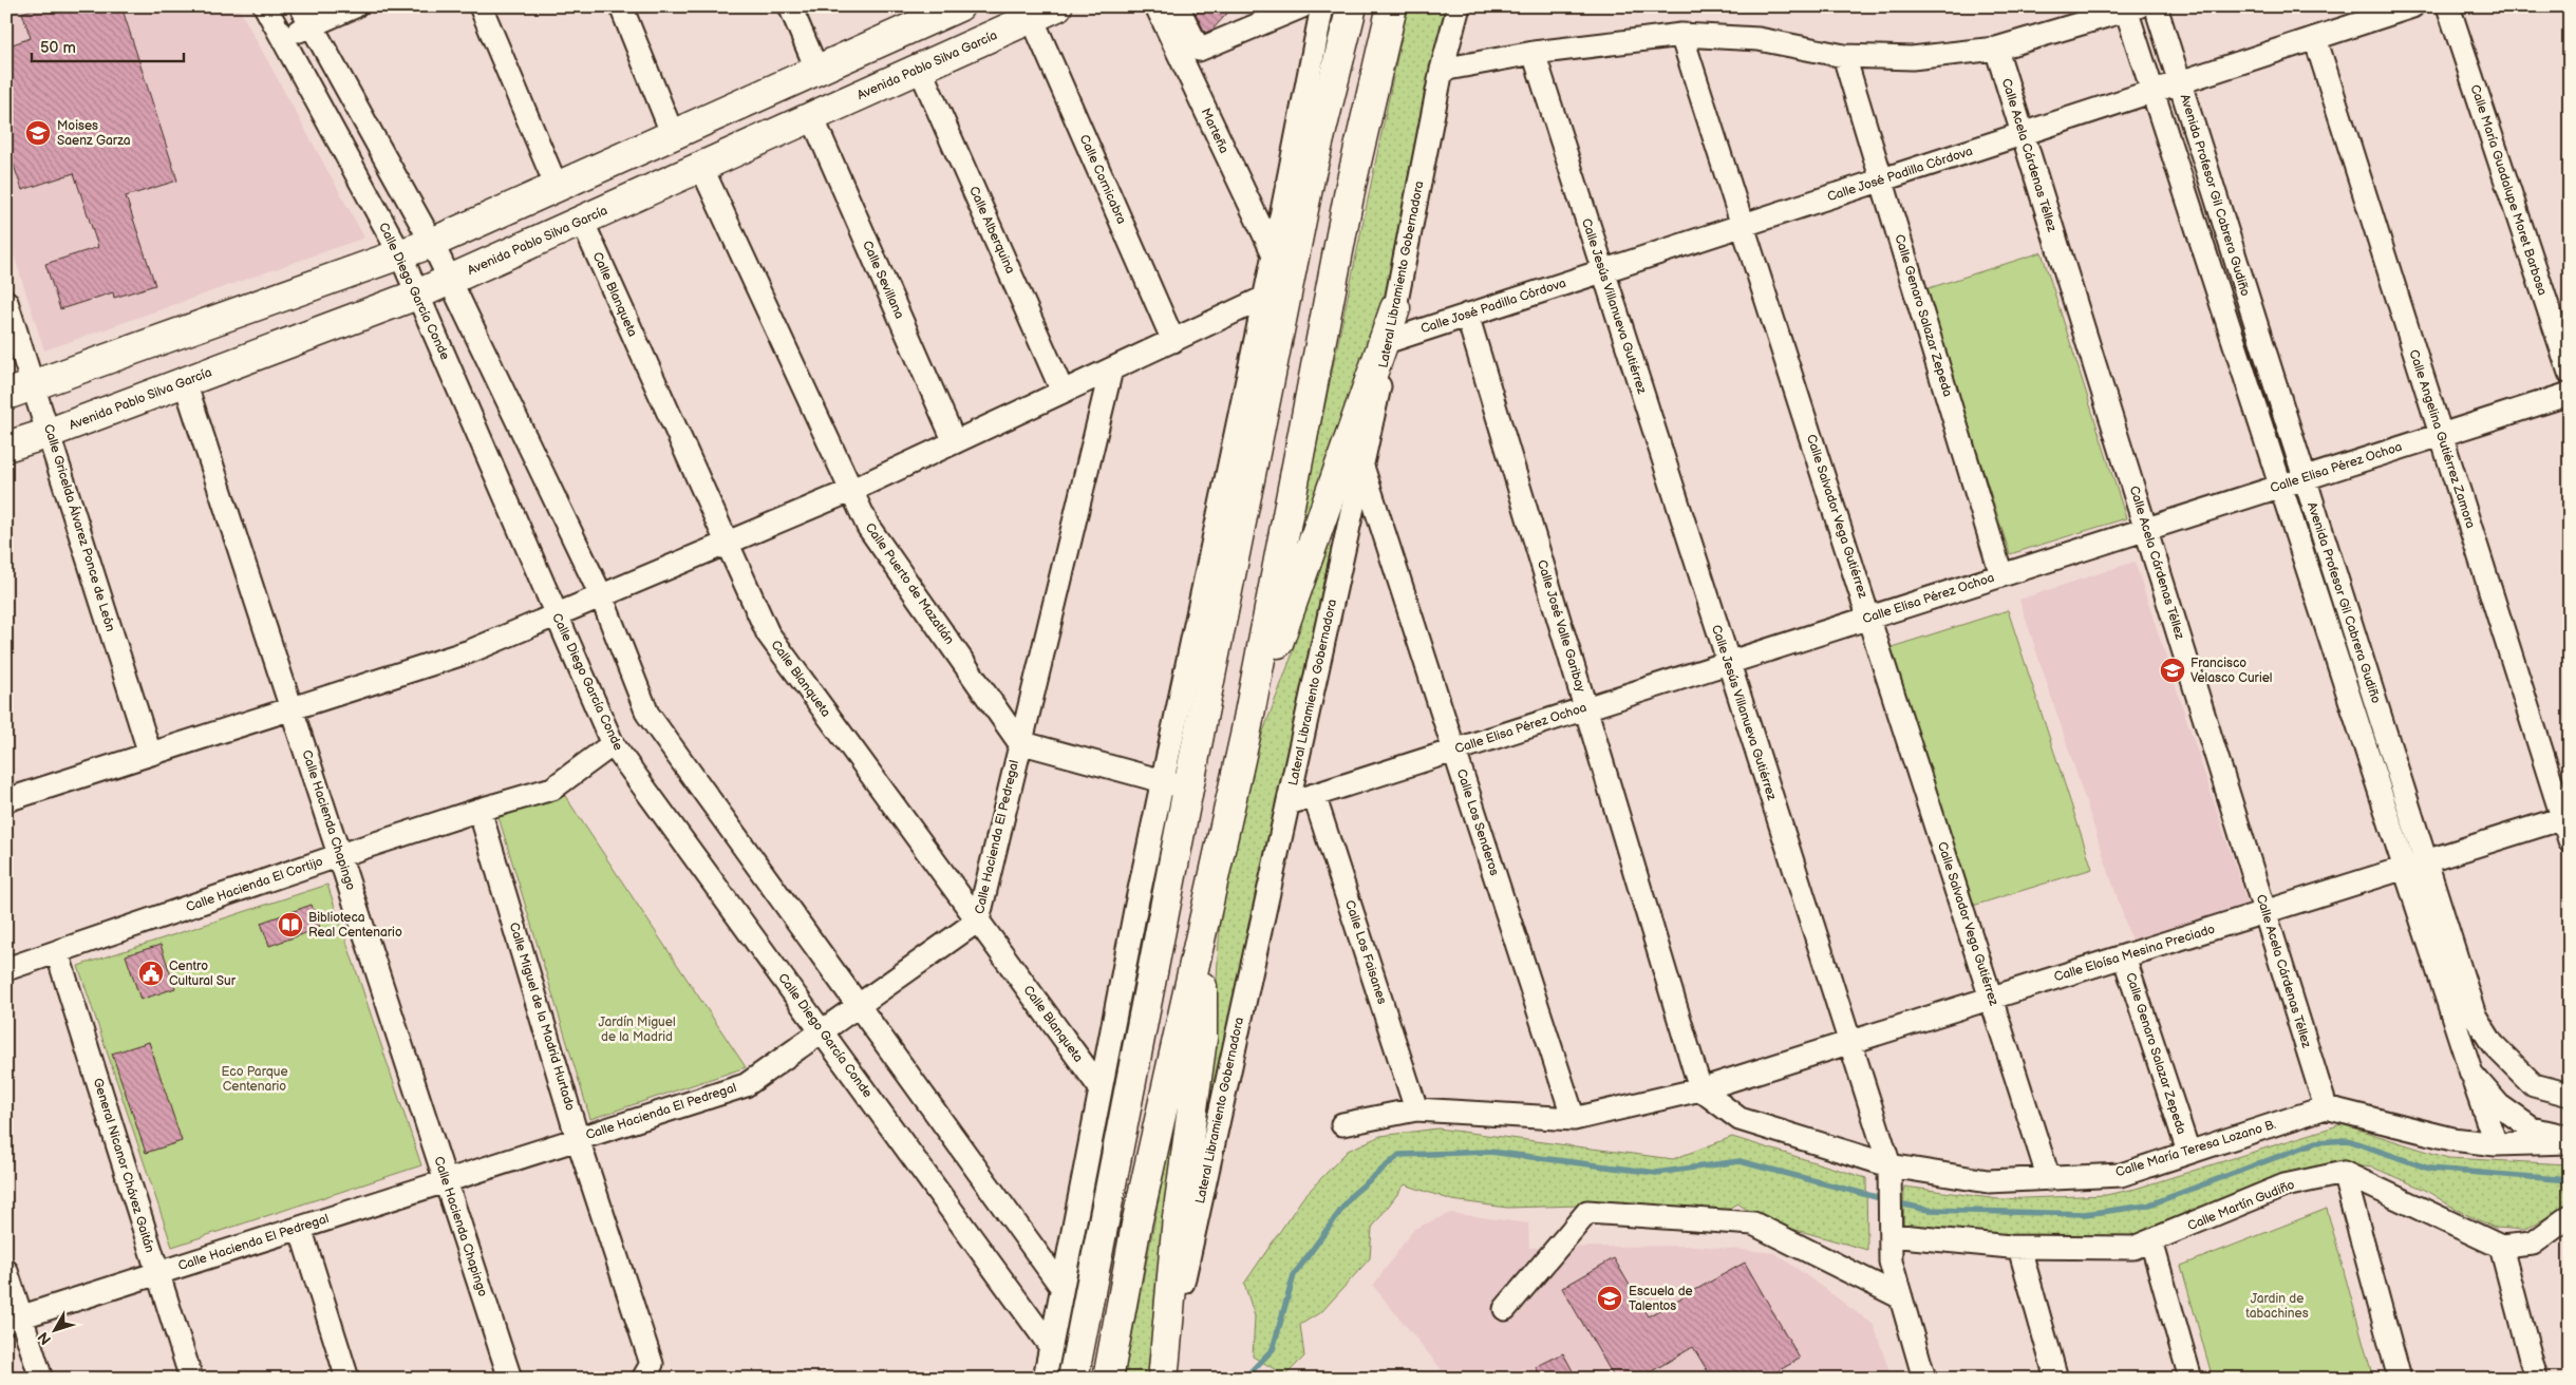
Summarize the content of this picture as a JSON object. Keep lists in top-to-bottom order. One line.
{"streets":{"main road":["Avenida Pablo Silva García"],"street":["Marteña","Calle Acela Cárdenas Téllez","Calle José Padilla Córdova","Calle Cornicabra","Calle María Guadalupe Moret Barbosa","Avenida Profesor Gil Cabrera Gudiño","Calle Alberquina","Lateral Libramiento Gobernadora","Calle Sevillana","Calle Diego García Conde","Calle Blanqueta","Calle Jesús Villanueva Gutiérrez","Calle Genaro Salazar Zepeda","Calle Angelina Gutiérrez Zamora","Calle Elisa Pérez Ochoa","Calle Salvador Vega Gutiérrez","Calle Gricelda Álvarez Ponce de León","Calle Puerto de Mazatlán","Calle José Valle Garibay","Calle Hacienda Chapingo","Calle Los Senderos","Calle Hacienda El Pedregal","Calle Hacienda El Cortijo","Calle Los Faisanes","Calle Eloísa Mesina Preciado","Calle Miguel de la Madrid Hurtado","Calle María Teresa Lozano B.","General Nicanor Chávez Gaitán","Calle Martín Gudiño"]},"crossings":[["Avenida Pablo Silva García","Calle Cornicabra"],["Avenida Pablo Silva García","Calle Alberquina"],["Avenida Pablo Silva García","Calle Sevillana"],["Avenida Pablo Silva García","Calle Diego García Conde"],["Avenida Pablo Silva García","Calle Blanqueta"],["Avenida Pablo Silva García","Calle Gricelda Álvarez Ponce de León"],["Avenida Pablo Silva García","Calle Puerto de Mazatlán"],["Avenida Pablo Silva García","Calle Hacienda Chapingo"],["Calle Acela Cárdenas Téllez","Calle José Padilla Córdova"],["Calle Acela Cárdenas Téllez","Calle Elisa Pérez Ochoa"],["Calle Acela Cárdenas Téllez","Calle Eloísa Mesina Preciado"],["Calle Acela Cárdenas Téllez","Calle María Teresa Lozano B."],["Calle José Padilla Córdova","Avenida Profesor Gil Cabrera Gudiño"],["Calle José Padilla Córdova","Lateral Libramiento Gobernadora"],["Calle José Padilla Córdova","Calle Jesús Villanueva Gutiérrez"],["Calle José Padilla Córdova","Calle Genaro Salazar Zepeda"],["Calle José Padilla Córdova","Calle Angelina Gutiérrez Zamora"],["Calle José Padilla Córdova","Calle Salvador Vega Gutiérrez"],["Calle José Padilla Córdova","Calle José Valle Garibay"],["Avenida Profesor Gil Cabrera Gudiño","Calle Elisa Pérez Ochoa"],["Avenida Profesor Gil Cabrera Gudiño","Calle Eloísa Mesina Preciado"],["Lateral Libramiento Gobernadora","Calle Elisa Pérez Ochoa"],["Lateral Libramiento Gobernadora","Calle Los Senderos"],["Calle Diego García Conde","Calle Hacienda El Pedregal"],["Calle Diego García Conde","Calle Hacienda El Cortijo"],["Calle Blanqueta","Calle Hacienda El Pedregal"],["Calle Jesús Villanueva Gutiérrez","Calle Elisa Pérez Ochoa"],["Calle Jesús Villanueva Gutiérrez","Calle Eloísa Mesina Preciado"],["Calle Jesús Villanueva Gutiérrez","Calle María Teresa Lozano B."],["Calle Jesús Villanueva Gutiérrez","Calle Martín Gudiño"],["Calle Genaro Salazar Zepeda","Calle Elisa Pérez Ochoa"],["Calle Genaro Salazar Zepeda","Calle Eloísa Mesina Preciado"],["Calle Genaro Salazar Zepeda","Calle María Teresa Lozano B."],["Calle Angelina Gutiérrez Zamora","Calle Elisa Pérez Ochoa"],["Calle Angelina Gutiérrez Zamora","Calle Eloísa Mesina Preciado"],["Calle Elisa Pérez Ochoa","Calle Salvador Vega Gutiérrez"],["Calle Elisa Pérez Ochoa","Calle José Valle Garibay"],["Calle Elisa Pérez Ochoa","Calle Los Senderos"],["Calle Elisa Pérez Ochoa","Calle Los Faisanes"],["Calle Salvador Vega Gutiérrez","Calle Eloísa Mesina Preciado"],["Calle Salvador Vega Gutiérrez","Calle María Teresa Lozano B."],["Calle Puerto de Mazatlán","Calle Hacienda El Pedregal"],["Calle José Valle Garibay","Calle Eloísa Mesina Preciado"],["Calle José Valle Garibay","Calle María Teresa Lozano B."],["Calle Hacienda Chapingo","Calle Hacienda El Pedregal"],["Calle Hacienda Chapingo","Calle Hacienda El Cortijo"],["Calle Hacienda El Pedregal","Calle Miguel de la Madrid Hurtado"],["Calle Hacienda El Pedregal","General Nicanor Chávez Gaitán"],["Calle Hacienda El Cortijo","Calle Miguel de la Madrid Hurtado"],["Calle Hacienda El Cortijo","General Nicanor Chávez Gaitán"],["Calle Eloísa Mesina Preciado","Calle María Teresa Lozano B."]],"parks":["Jardín Miguel de la Madrid","Eco Parque Centenario","Jardin de tabachines"],"places":{"school or university":["Moises Saenz Garza","Francisco Velasco Curiel","Escuela de Talentos"],"library":["Biblioteca Real Centenario"],"public building":["Centro Cultural Sur"]},"scale_bar":"50 m","north":"bottom left"}
